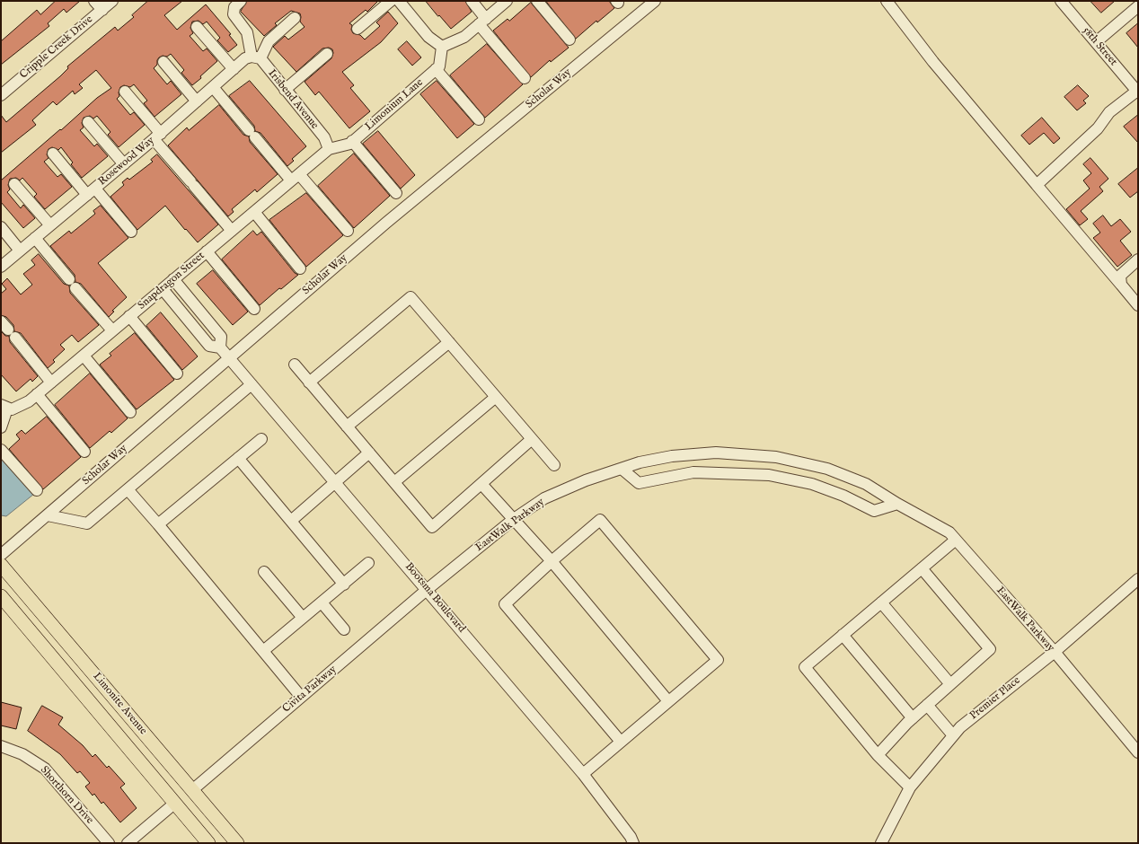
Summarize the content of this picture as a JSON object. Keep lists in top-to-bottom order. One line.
{"streets":{"main road":["Limonite Avenue"],"street":["58th Street","Cripple Creek Drive","Scholar Way","Irisbend Avenue","Limonium Lane","Rosewood Way","Snapdragon Street","EastWalk Parkway","Bootsma Boulevard","Civita Parkway","Premier Place","Shorthorn Drive"]},"crossings":[["Scholar Way","Bootsma Boulevard"],["Irisbend Avenue","Limonium Lane"],["Irisbend Avenue","Rosewood Way"],["Irisbend Avenue","Snapdragon Street"],["Limonium Lane","Snapdragon Street"],["EastWalk Parkway","Bootsma Boulevard"],["EastWalk Parkway","Civita Parkway"],["EastWalk Parkway","Premier Place"],["Bootsma Boulevard","Civita Parkway"],["Civita Parkway","Limonite Avenue"]]}
